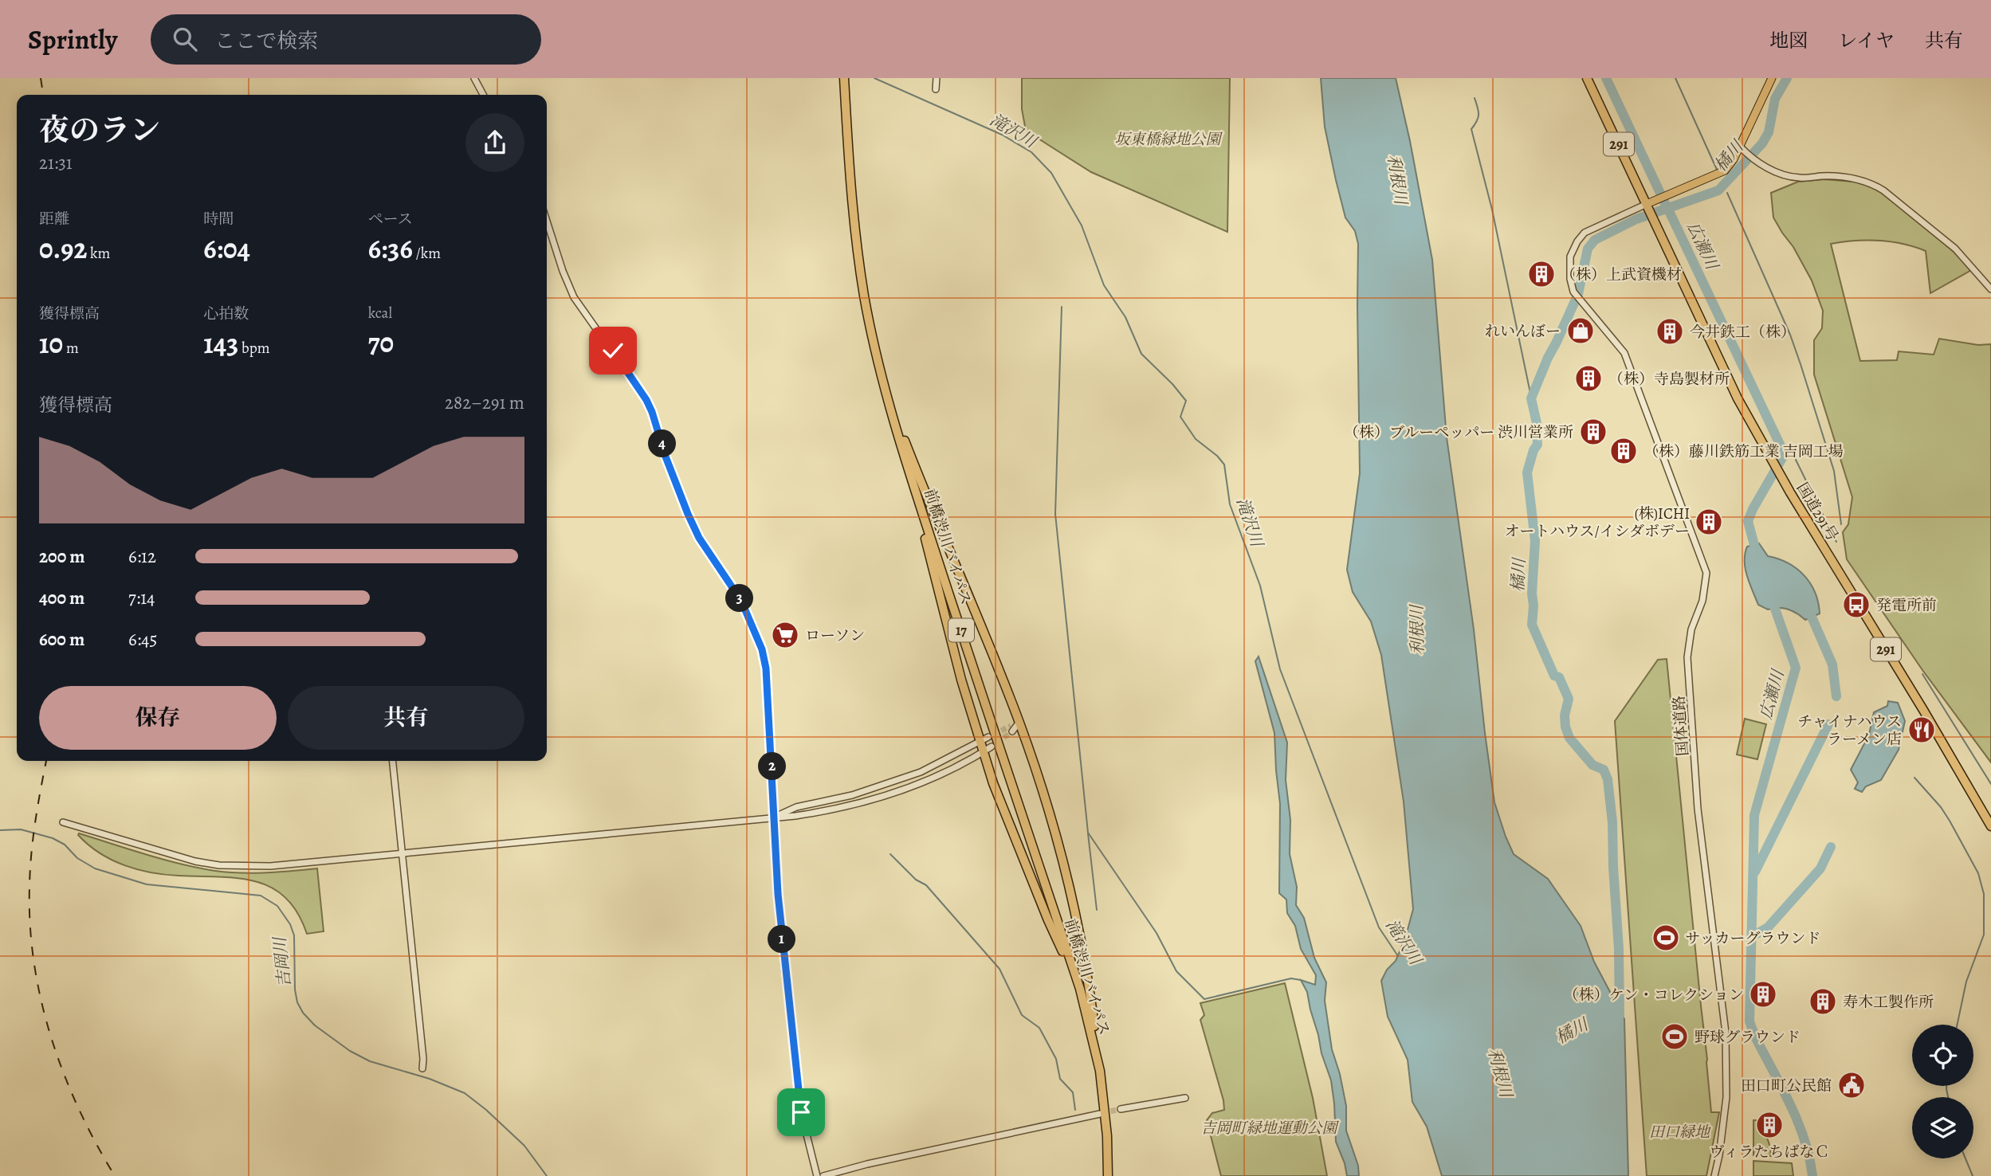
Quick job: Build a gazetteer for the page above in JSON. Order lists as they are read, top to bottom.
{
  "streets": {
    "highway": [
      "291",
      "国道291号",
      "前橋渋川バイパス",
      "17"
    ],
    "street": ["国体道路"]
  },
  "crossings": [
    ["国道291号", "国体道路"]
  ],
  "water": [
    "滝沢川",
    "橘川",
    "利根川",
    "広瀬川",
    "吉岡川"
  ],
  "parks": ["坂東橋緑地公園", "吉岡町緑地運動公園", "田口緑地"],
  "places": {
    "building": [
      "（株）上武資機材",
      "今井鉄工（株）",
      "（株）寺島製材所",
      "（株）ブルーペッパー 渋川営業所",
      "（株）藤川鉄筋工業 吉岡工場",
      "(株)ICHI オートハウス/イシダボデー",
      "（株）ケン・コレクション",
      "寿木工製作所",
      "ヴィラたちばなＣ"
    ],
    "shop": ["れいんぼー"],
    "bus stop": ["発電所前"],
    "supermarket": ["ローソン"],
    "restaurant": ["チャイナハウス ラーメン店"],
    "sports": ["サッカーグラウンド", "野球グラウンド"],
    "public building": ["田口町公民館"]
  },
  "page": {
    "header": "Sprintly",
    "search": "ここで検索",
    "nav": ["地図", "レイヤ", "共有"],
    "heading": ["夜のラン", "21:31"],
    "stats": [
      ["距離", "0.92 km"],
      ["時間", "6:04"],
      ["ペース", "6:36 /km"],
      ["獲得標高", "10 m"],
      ["心拍数", "143 bpm"],
      ["kcal", "70"]
    ],
    "chart": ["獲得標高", "282–291 m"],
    "pins": [
      "4",
      "3",
      "2",
      "1"
    ],
    "list": [
      {
        "name": "200 m",
        "note": "6:12"
      },
      {
        "name": "400 m",
        "note": "7:14"
      },
      {
        "name": "600 m",
        "note": "6:45"
      }
    ],
    "buttons": ["保存", "共有"]
  }
}
